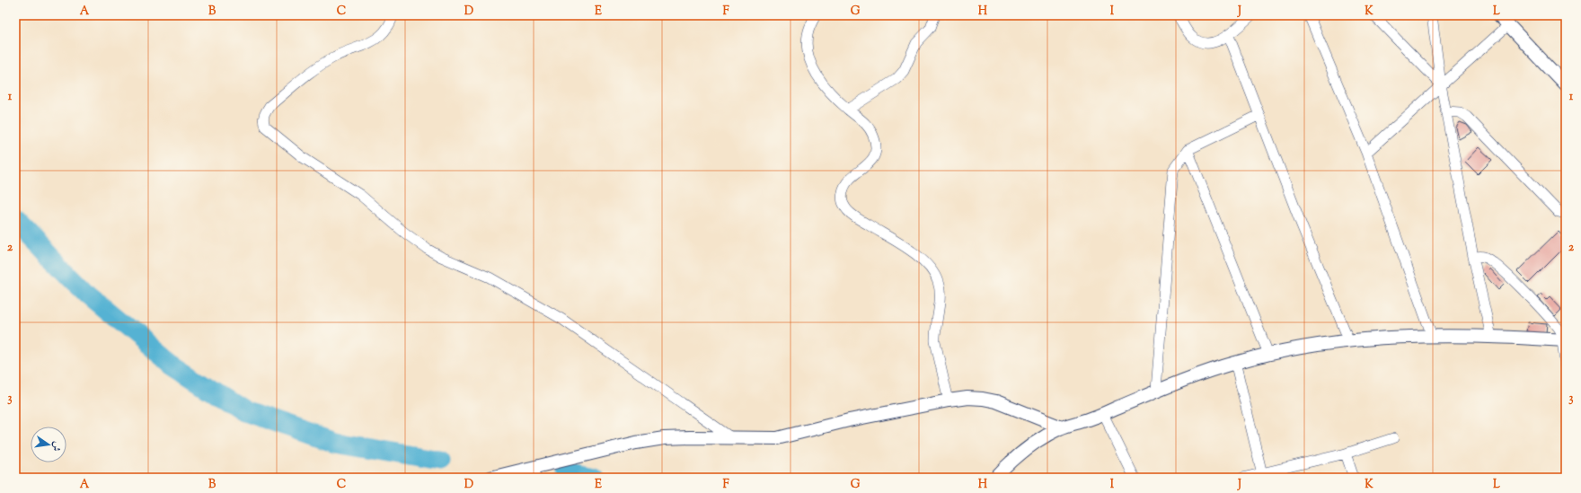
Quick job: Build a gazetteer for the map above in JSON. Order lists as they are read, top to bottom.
{
  "north": "right",
  "grid": {
    "columns": [
      "A",
      "B",
      "C",
      "D",
      "E",
      "F",
      "G",
      "H",
      "I",
      "J",
      "K",
      "L"
    ],
    "rows": ["1", "2", "3"]
  }
}
